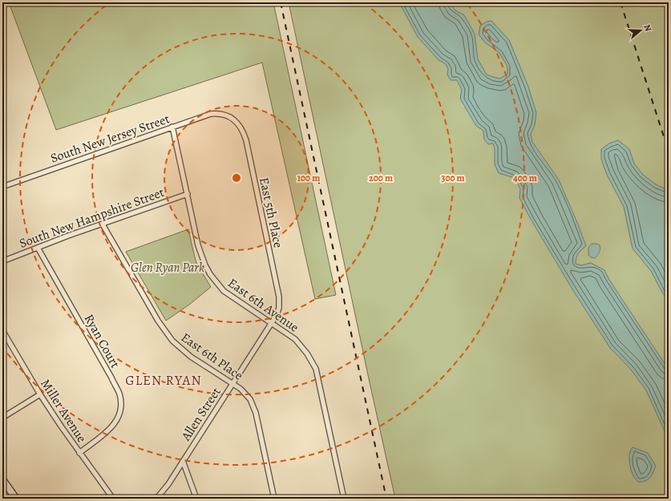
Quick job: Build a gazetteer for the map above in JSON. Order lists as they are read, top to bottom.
{
  "streets": {
    "street": [
      "South New Jersey Street",
      "East 5th Place",
      "South New Hampshire Street",
      "East 6th Avenue",
      "Ryan Court",
      "East 6th Place",
      "Miller Avenue",
      "Allen Street"
    ]
  },
  "crossings": [
    ["South New Jersey Street", "East 5th Place"],
    ["South New Jersey Street", "East 6th Avenue"],
    ["East 5th Place", "East 6th Avenue"],
    ["East 5th Place", "Allen Street"],
    ["South New Hampshire Street", "East 6th Avenue"],
    ["South New Hampshire Street", "Ryan Court"],
    ["South New Hampshire Street", "East 6th Place"],
    ["East 6th Avenue", "Allen Street"],
    ["Ryan Court", "Miller Avenue"],
    ["East 6th Place", "Allen Street"]
  ],
  "districts": ["GLEN RYAN"],
  "parks": ["Glen Ryan Park"],
  "north": "right",
  "rings": [
    "100 m",
    "200 m",
    "300 m",
    "400 m"
  ]
}
